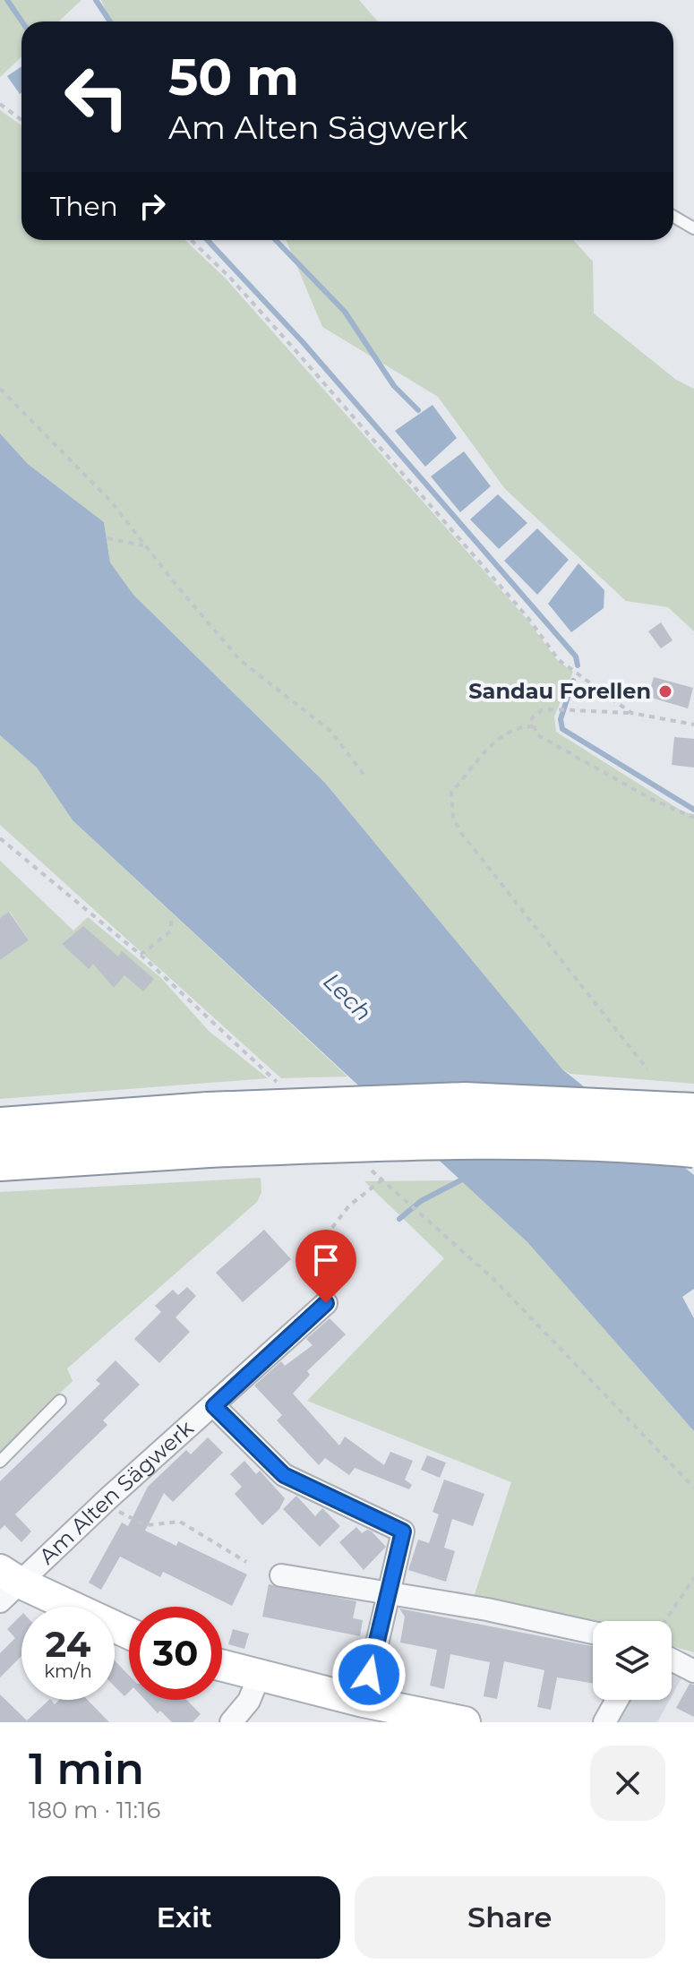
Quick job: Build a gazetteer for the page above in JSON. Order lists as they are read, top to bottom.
{
  "streets": {
    "street": ["Am Alten Sägwerk"]
  },
  "water": ["Lech"],
  "places": ["Sandau Forellen"],
  "page": {
    "turn": ["50 m", "Am Alten Sägwerk"],
    "then": "Then",
    "speed": "24 km/h",
    "limit": "30",
    "heading": ["1 min", "180 m · 11:16"],
    "buttons": ["Exit", "Share"]
  }
}
